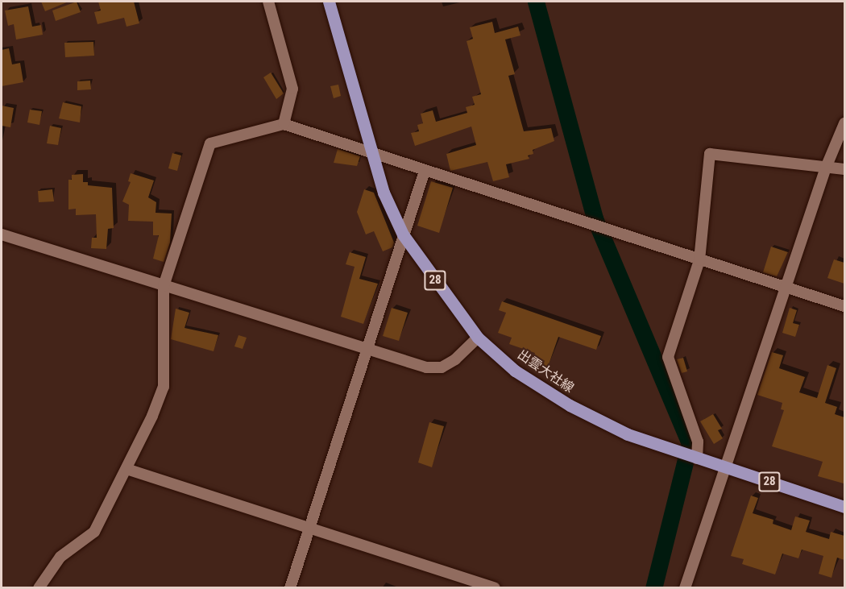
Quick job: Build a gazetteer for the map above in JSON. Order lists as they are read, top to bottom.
{
  "streets": {
    "main road": ["28", "出雲大社線"]
  }
}
